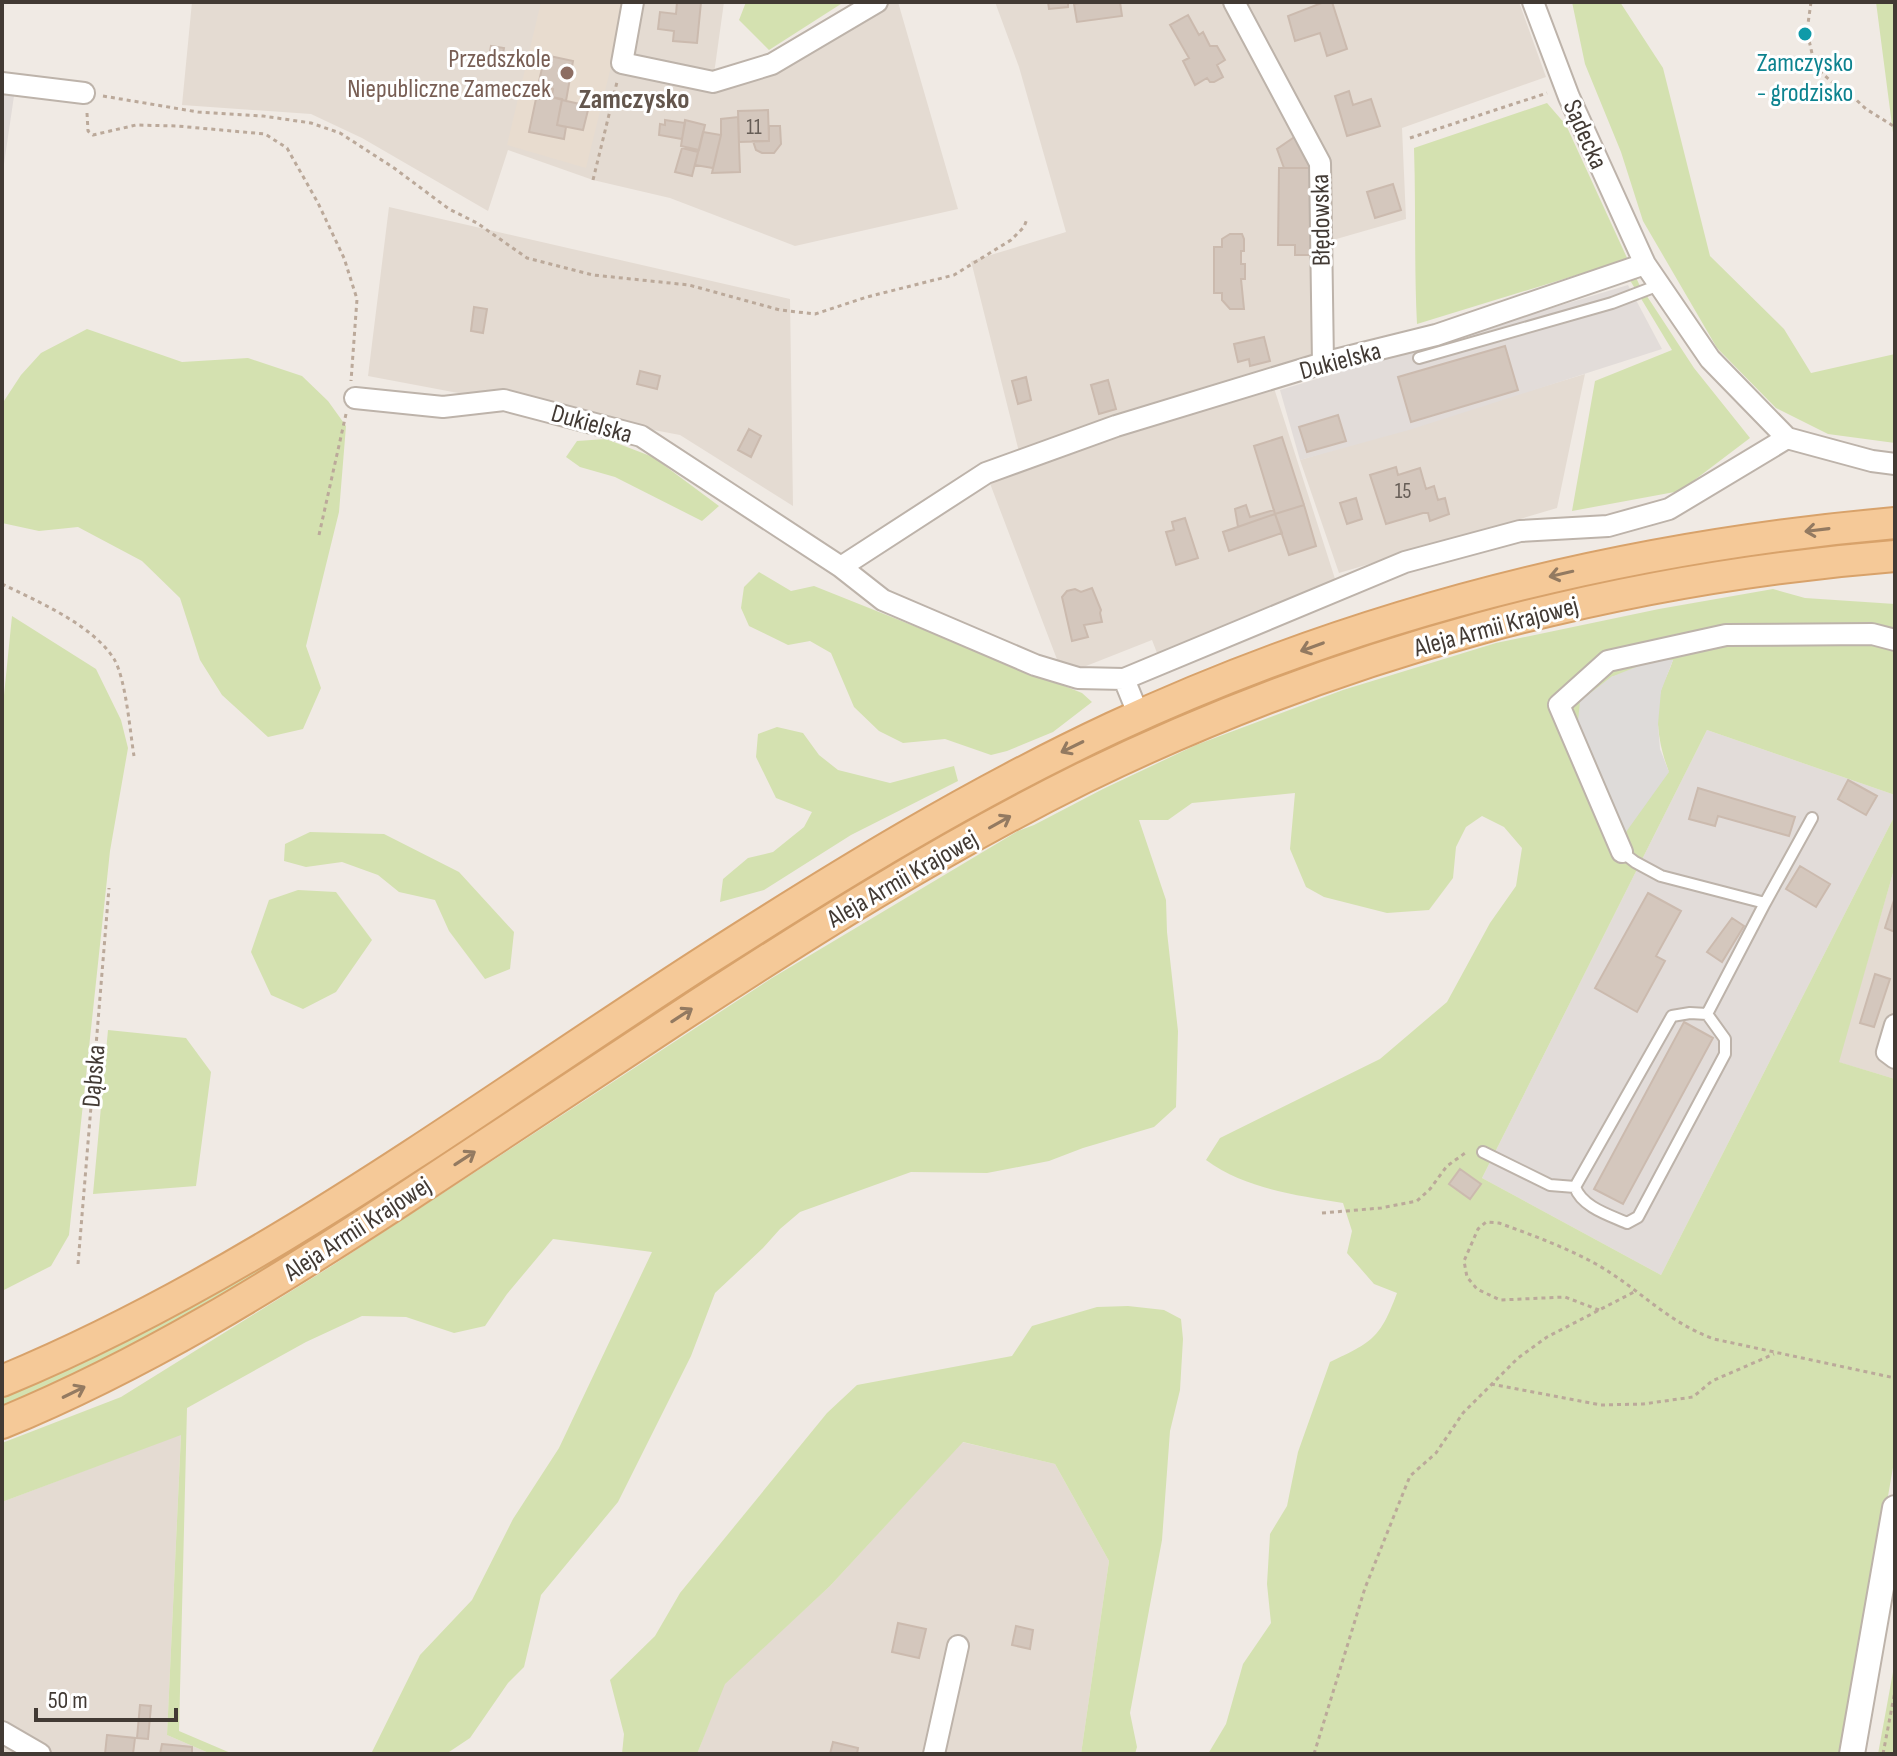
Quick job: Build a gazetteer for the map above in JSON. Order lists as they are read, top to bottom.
{
  "streets": {
    "main road": ["Aleja Armii Krajowej"],
    "street": ["Sądecka", "Błędowska", "Dukielska"],
    "path": ["Dąbska"]
  },
  "crossings": [
    ["Sądecka", "Dukielska"],
    ["Błędowska", "Dukielska"]
  ],
  "districts": ["Zamczysko"],
  "places": ["Zamczysko - grodzisko", "Przedszkole Niepubliczne Zameczek"],
  "house_numbers": ["11", "15"],
  "scale_bar": "50 m"
}
